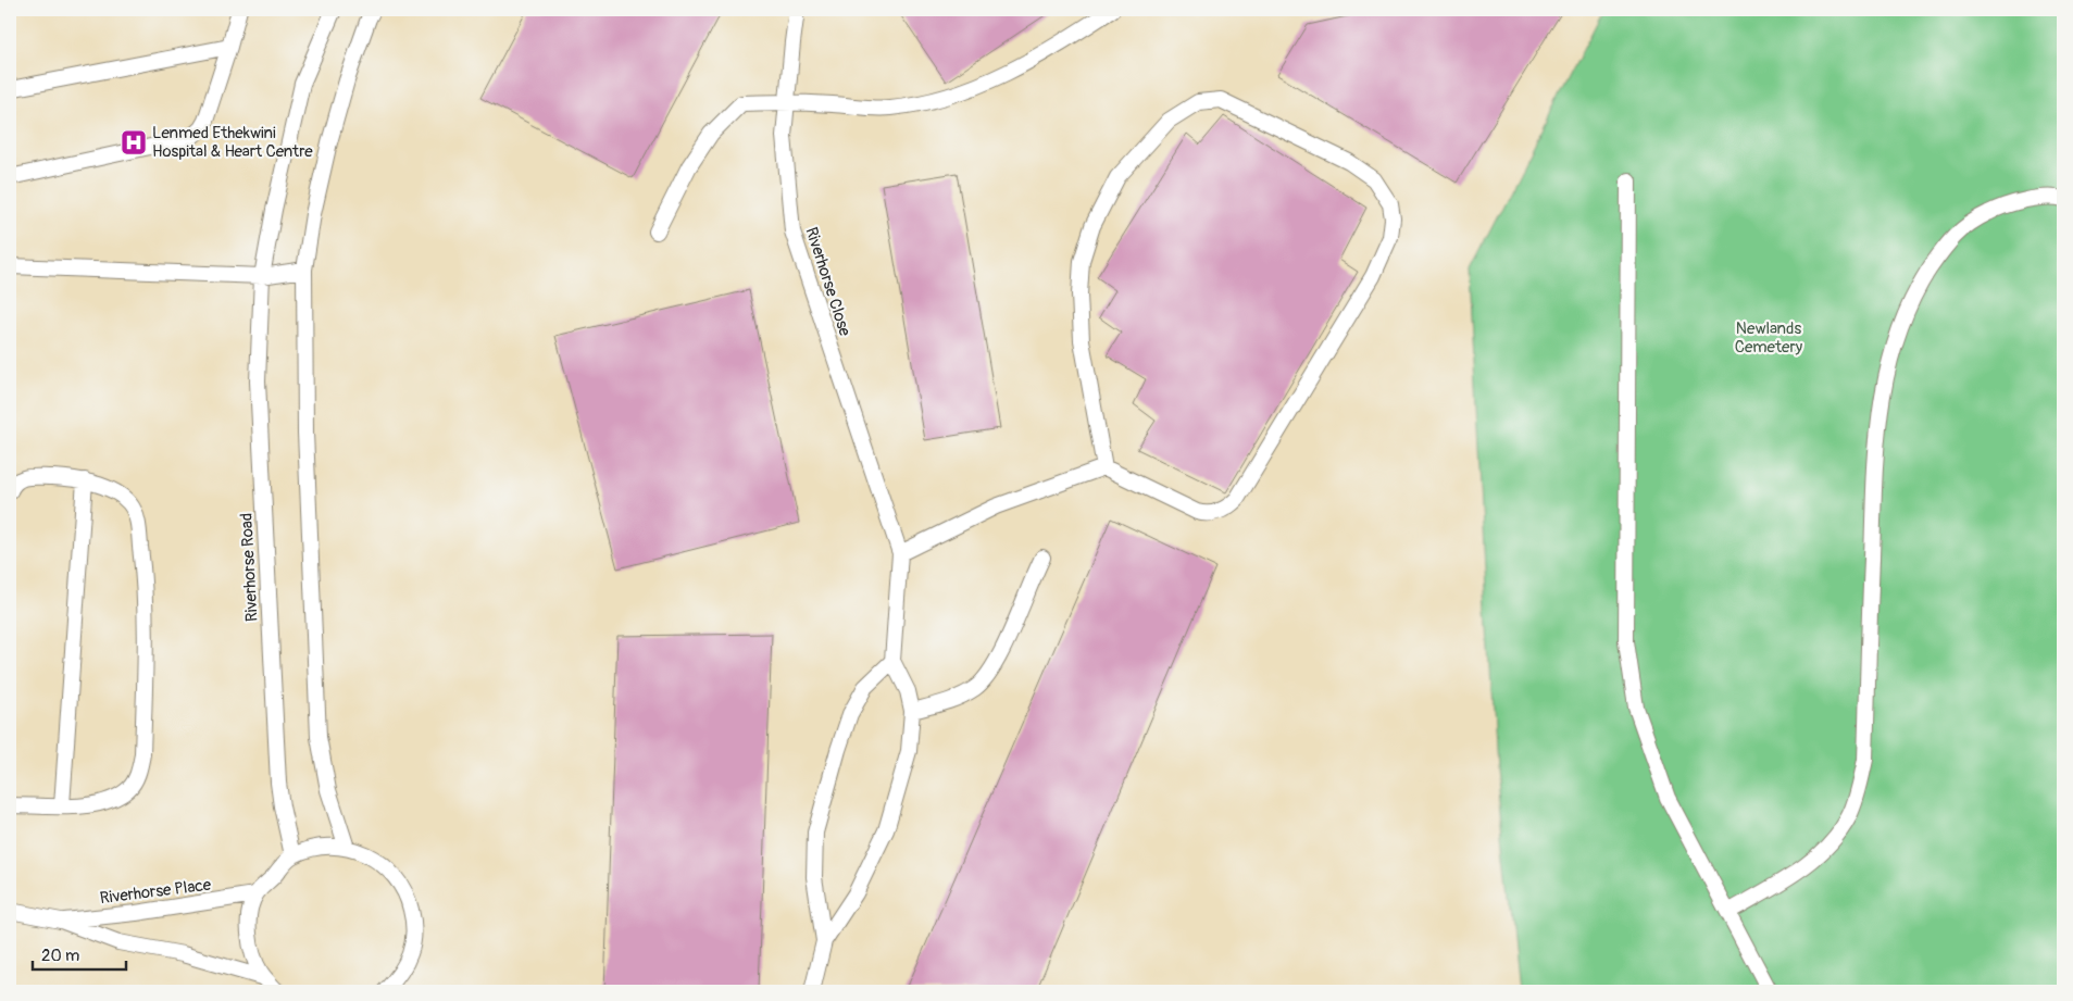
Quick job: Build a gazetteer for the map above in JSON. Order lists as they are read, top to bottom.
{
  "streets": {
    "lane": ["Riverhorse Close", "Riverhorse Road", "Riverhorse Place"]
  },
  "parks": ["Newlands Cemetery"],
  "places": {
    "hospital": ["Lenmed Ethekwini Hospital & Heart Centre"]
  },
  "scale_bar": "20 m"
}
